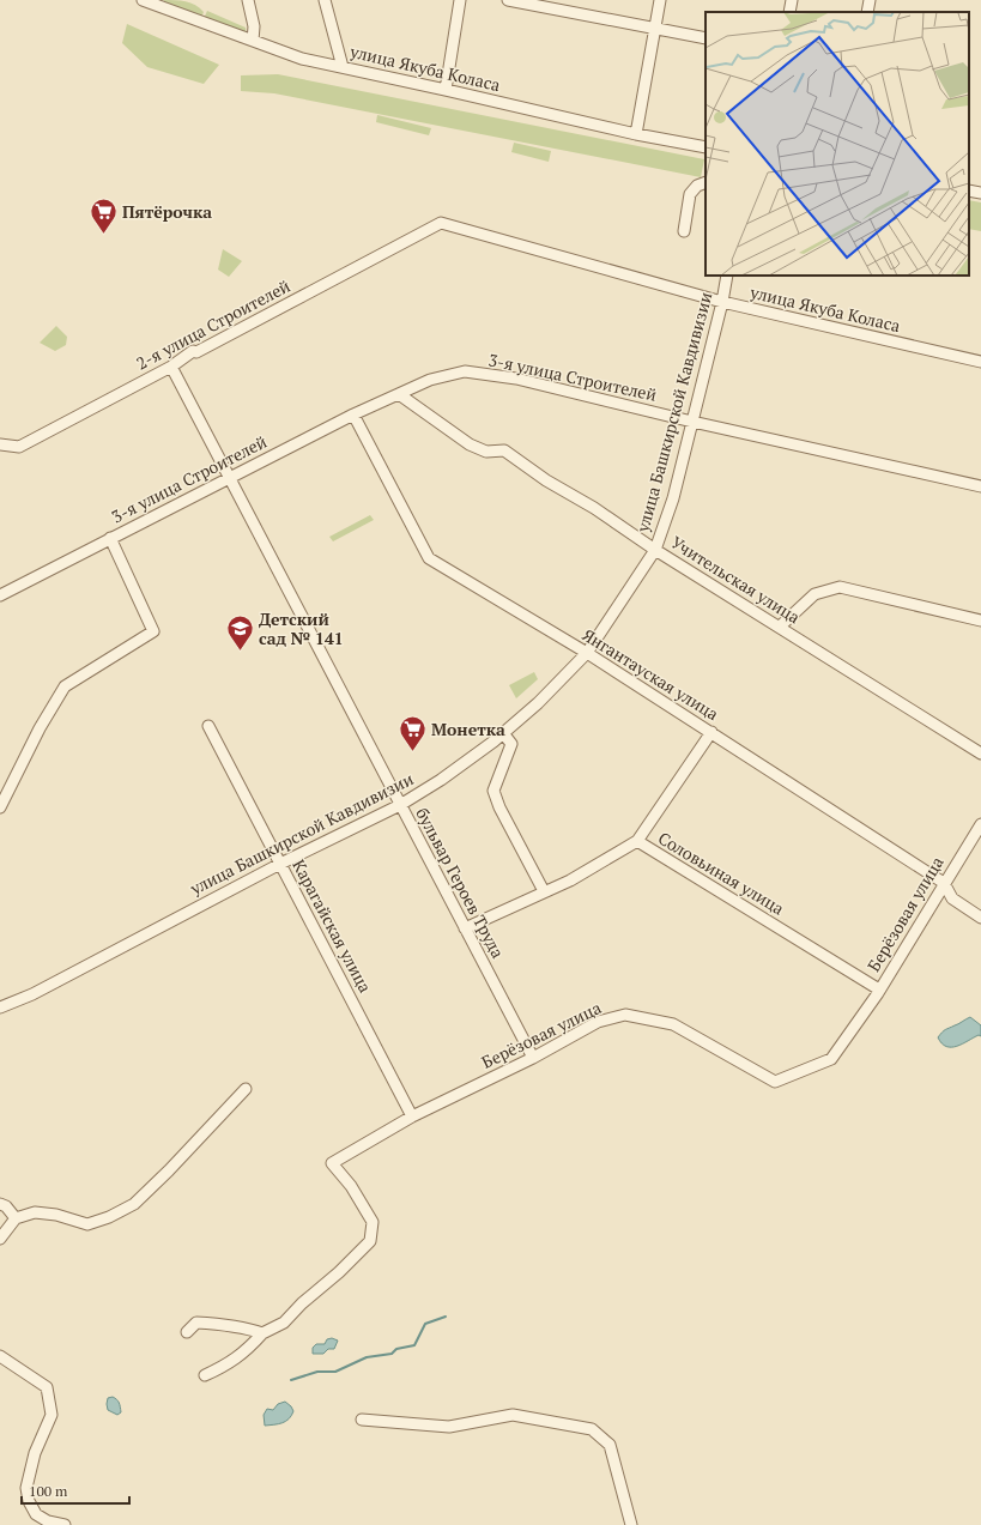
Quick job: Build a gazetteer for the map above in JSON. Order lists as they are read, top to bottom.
{
  "streets": {
    "street": [
      "улица Якуба Коласа",
      "2-я улица Строителей",
      "3-я улица Строителей",
      "улица Башкирской Кавдивизии",
      "Учительская улица",
      "Янгантауская улица",
      "Соловьиная улица",
      "бульвар Героев Труда",
      "Берёзовая улица",
      "Карагайская улица"
    ]
  },
  "crossings": [
    ["улица Якуба Коласа", "2-я улица Строителей"],
    ["улица Якуба Коласа", "улица Башкирской Кавдивизии"],
    ["2-я улица Строителей", "бульвар Героев Труда"],
    ["3-я улица Строителей", "улица Башкирской Кавдивизии"],
    ["3-я улица Строителей", "Учительская улица"],
    ["3-я улица Строителей", "Янгантауская улица"],
    ["3-я улица Строителей", "бульвар Героев Труда"],
    ["улица Башкирской Кавдивизии", "Учительская улица"],
    ["улица Башкирской Кавдивизии", "Янгантауская улица"],
    ["улица Башкирской Кавдивизии", "бульвар Героев Труда"],
    ["улица Башкирской Кавдивизии", "Карагайская улица"],
    ["Янгантауская улица", "Берёзовая улица"],
    ["Соловьиная улица", "бульвар Героев Труда"],
    ["Соловьиная улица", "Берёзовая улица"],
    ["бульвар Героев Труда", "Берёзовая улица"],
    ["Берёзовая улица", "Карагайская улица"]
  ],
  "places": {
    "supermarket": ["Пятёрочка", "Монетка"],
    "school or university": ["Детский сад № 141"]
  },
  "scale_bar": "100 m"
}
